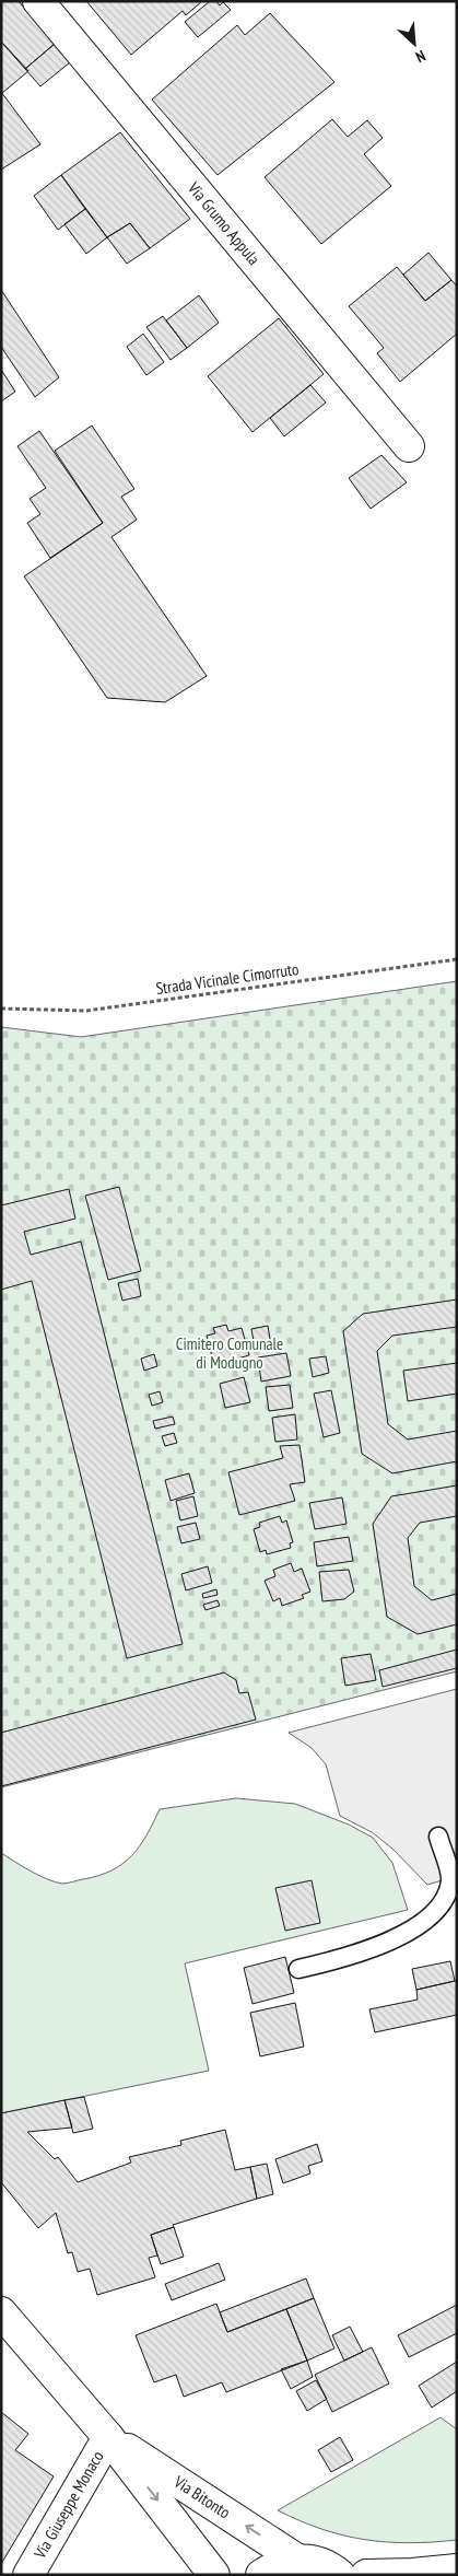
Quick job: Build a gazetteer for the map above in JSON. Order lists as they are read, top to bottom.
{
  "streets": {
    "street": ["Via Grumo Appula", "Via Bitonto", "Via Giuseppe Monaco"],
    "path": ["Strada Vicinale Cimorruto"]
  },
  "crossings": [
    ["Via Bitonto", "Via Giuseppe Monaco"]
  ],
  "parks": ["Cimitero Comunale di Modugno"],
  "north": "bottom right"
}
